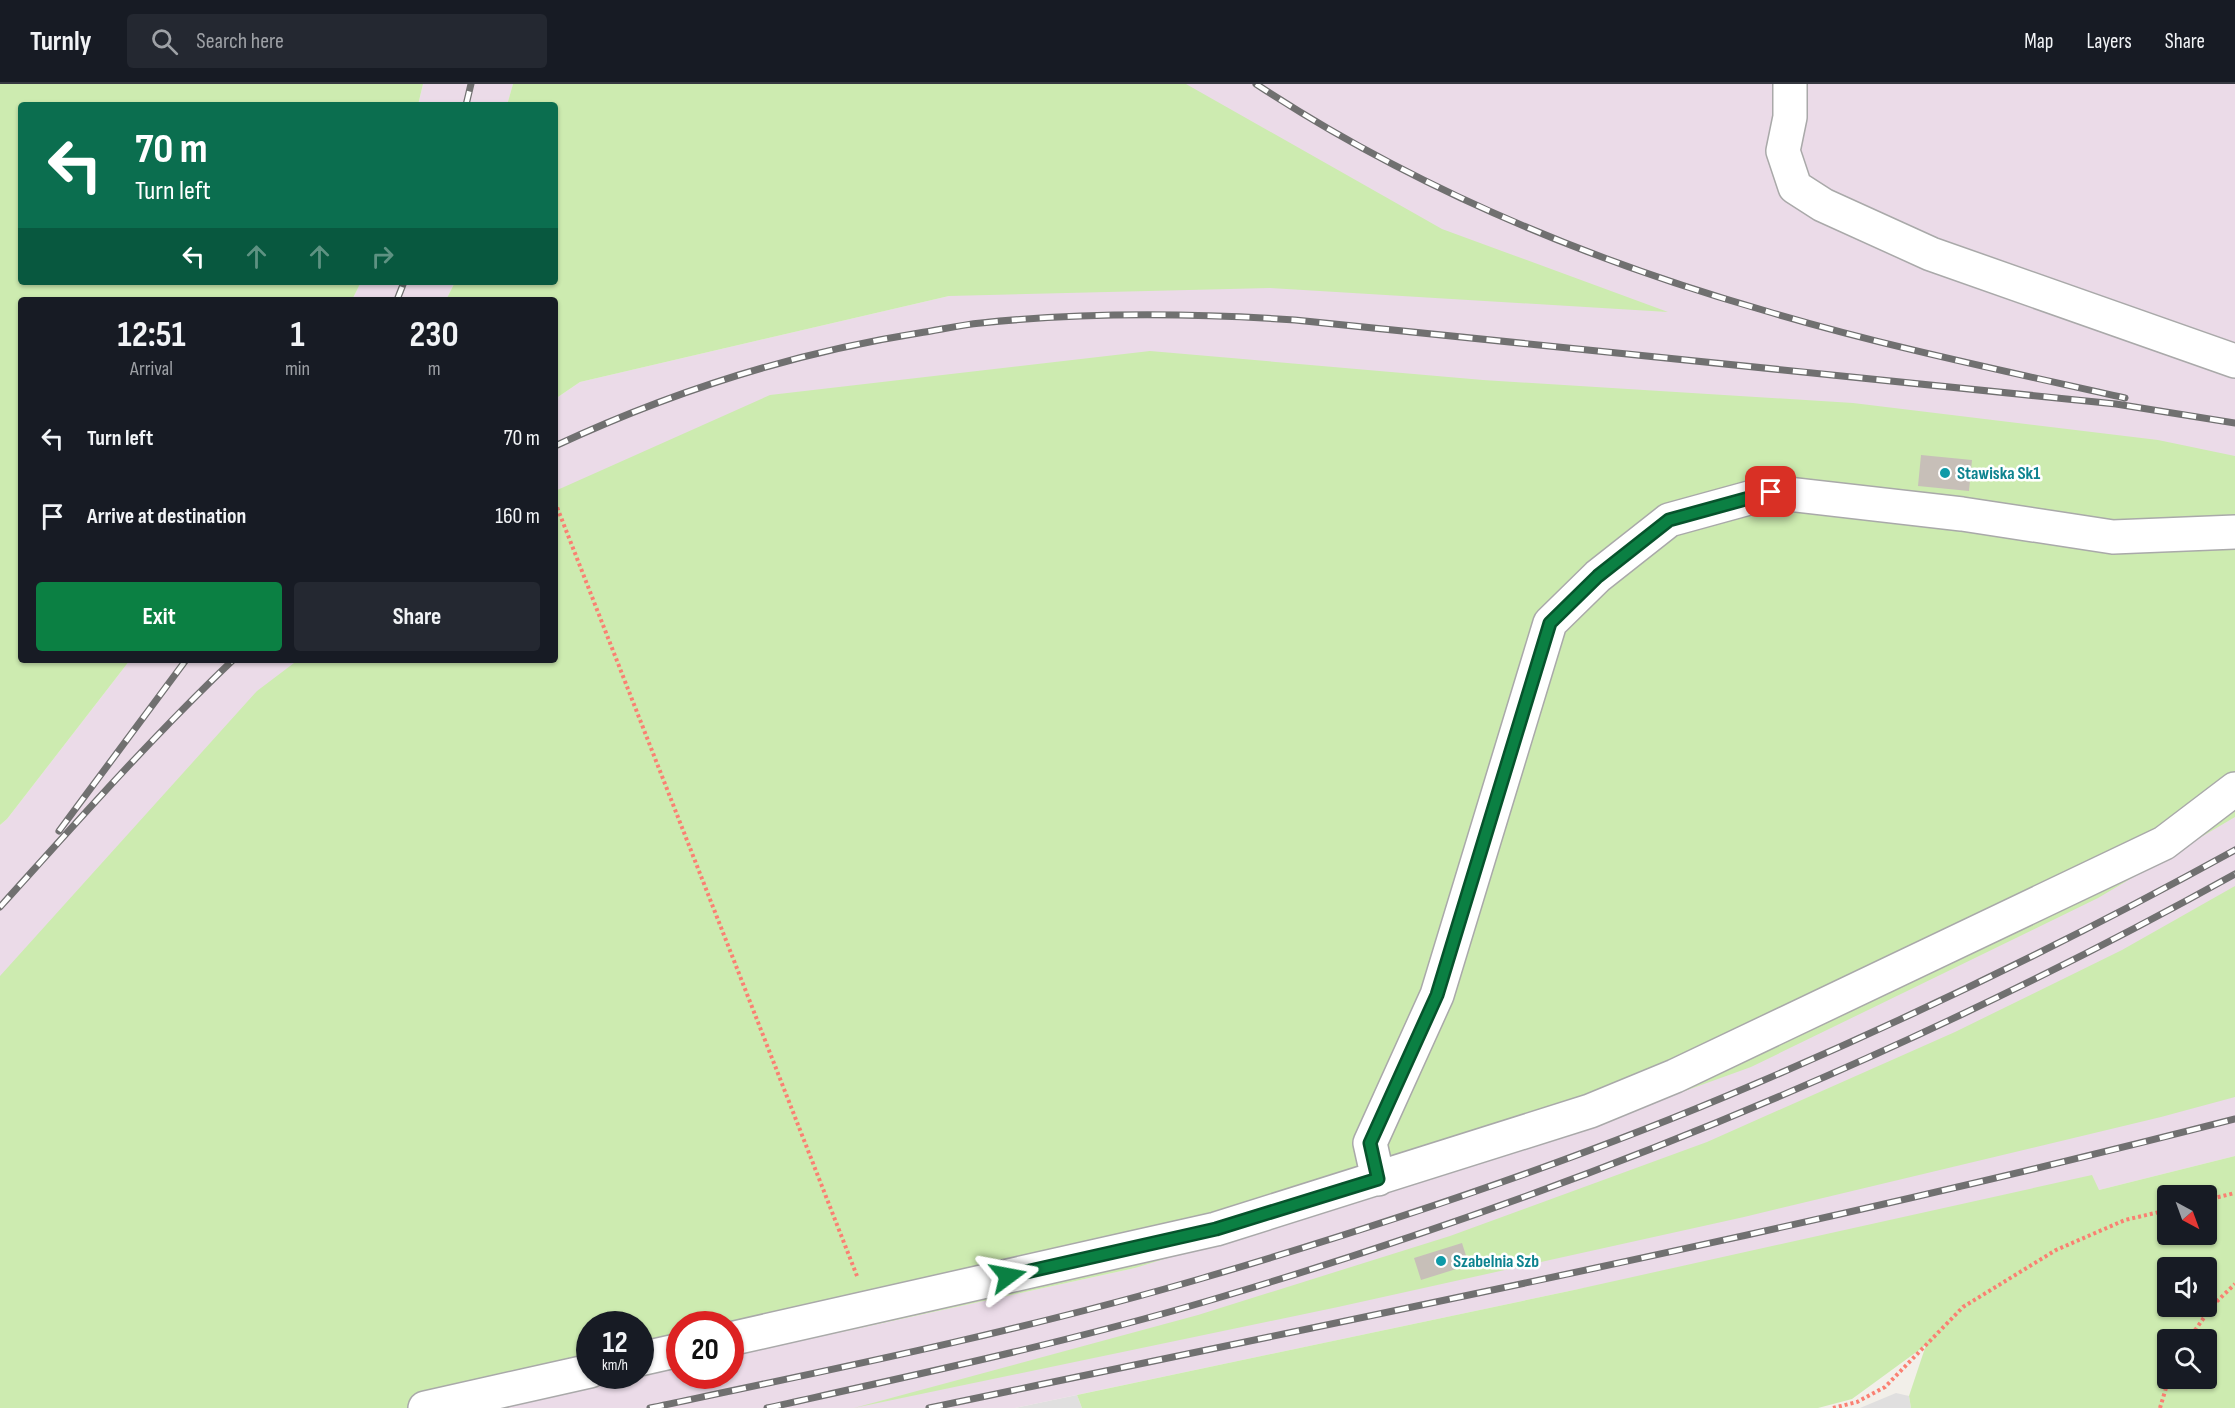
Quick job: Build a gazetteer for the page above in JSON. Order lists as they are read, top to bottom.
{
  "places": ["Stawiska Sk1", "Szabelnia Szb"],
  "north": "bottom right",
  "page": {
    "header": "Turnly",
    "search": "Search here",
    "nav": ["Map", "Layers", "Share"],
    "turn": ["70 m", "Turn left"],
    "eta": [
      "12:51",
      "Arrival",
      "1",
      "min",
      "230",
      "m"
    ],
    "list": [
      {
        "name": "Turn left",
        "value": "70 m"
      },
      {
        "name": "Arrive at destination",
        "value": "160 m"
      }
    ],
    "buttons": ["Exit", "Share"],
    "speed": "12 km/h",
    "limit": "20"
  }
}
